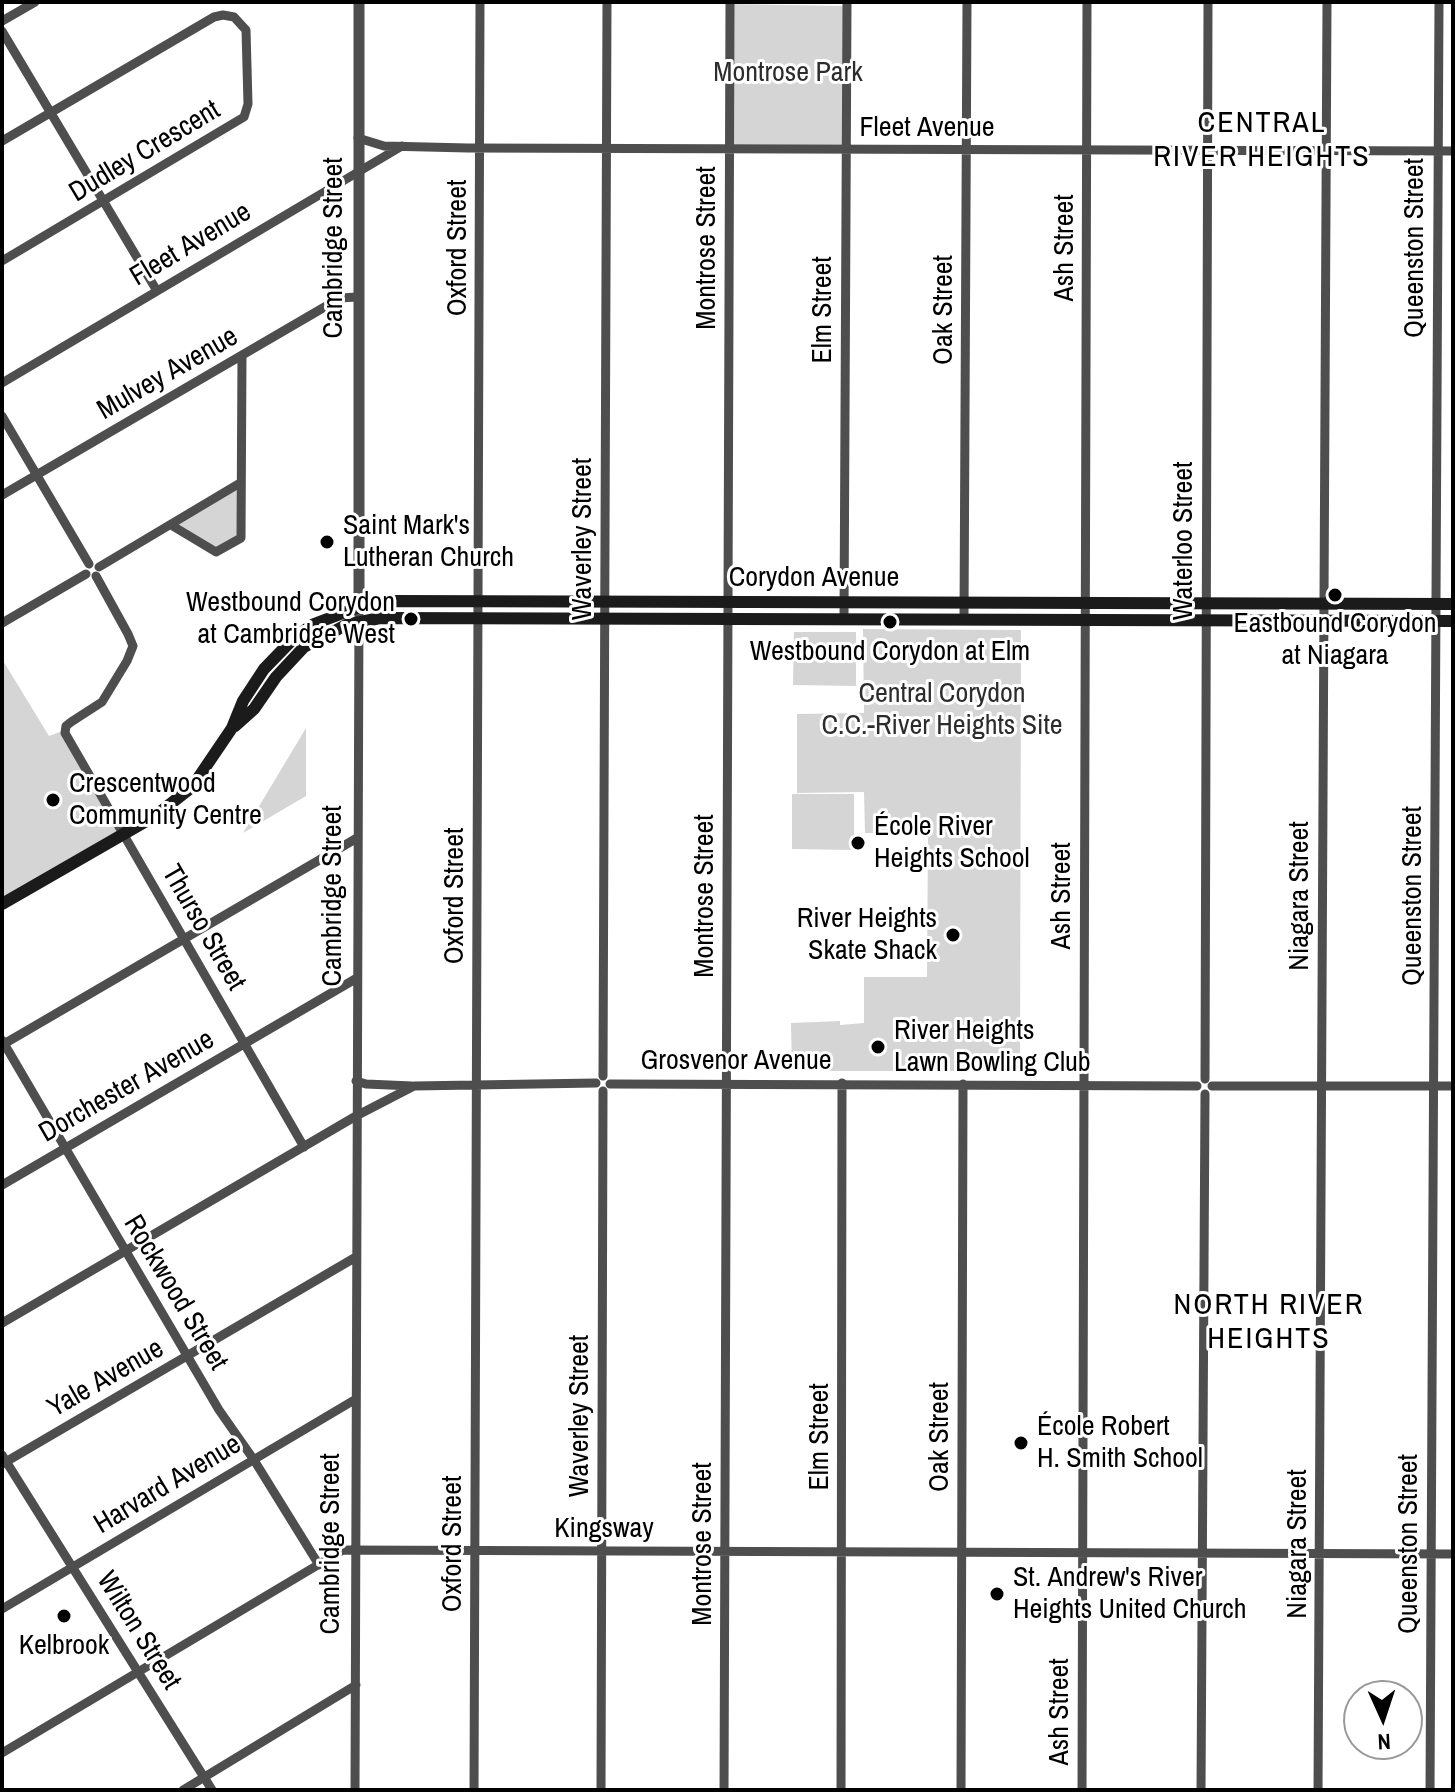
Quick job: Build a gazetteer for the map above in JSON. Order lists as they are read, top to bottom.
{
  "streets": {
    "main road": ["Corydon Avenue"],
    "street": [
      "Fleet Avenue",
      "Dudley Crescent",
      "Cambridge Street",
      "Oxford Street",
      "Montrose Street",
      "Ash Street",
      "Queenston Street",
      "Elm Street",
      "Oak Street",
      "Mulvey Avenue",
      "Waverley Street",
      "Waterloo Street",
      "Niagara Street",
      "Thurso Street",
      "Grosvenor Avenue",
      "Dorchester Avenue",
      "Rockwood Street",
      "Yale Avenue",
      "Harvard Avenue",
      "Kingsway",
      "Wilton Street"
    ]
  },
  "crossings": [
    ["Fleet Avenue", "Cambridge Street"],
    ["Fleet Avenue", "Oxford Street"],
    ["Fleet Avenue", "Montrose Street"],
    ["Fleet Avenue", "Ash Street"],
    ["Fleet Avenue", "Queenston Street"],
    ["Fleet Avenue", "Elm Street"],
    ["Fleet Avenue", "Oak Street"],
    ["Fleet Avenue", "Waverley Street"],
    ["Fleet Avenue", "Waterloo Street"],
    ["Fleet Avenue", "Niagara Street"],
    ["Cambridge Street", "Mulvey Avenue"],
    ["Cambridge Street", "Corydon Avenue"],
    ["Cambridge Street", "Grosvenor Avenue"],
    ["Cambridge Street", "Dorchester Avenue"],
    ["Cambridge Street", "Yale Avenue"],
    ["Cambridge Street", "Harvard Avenue"],
    ["Cambridge Street", "Kingsway"],
    ["Oxford Street", "Corydon Avenue"],
    ["Oxford Street", "Grosvenor Avenue"],
    ["Oxford Street", "Kingsway"],
    ["Montrose Street", "Corydon Avenue"],
    ["Montrose Street", "Grosvenor Avenue"],
    ["Montrose Street", "Kingsway"],
    ["Ash Street", "Corydon Avenue"],
    ["Ash Street", "Grosvenor Avenue"],
    ["Ash Street", "Kingsway"],
    ["Queenston Street", "Corydon Avenue"],
    ["Queenston Street", "Grosvenor Avenue"],
    ["Queenston Street", "Kingsway"],
    ["Elm Street", "Corydon Avenue"],
    ["Elm Street", "Grosvenor Avenue"],
    ["Elm Street", "Kingsway"],
    ["Oak Street", "Corydon Avenue"],
    ["Oak Street", "Grosvenor Avenue"],
    ["Oak Street", "Kingsway"],
    ["Mulvey Avenue", "Thurso Street"],
    ["Waverley Street", "Corydon Avenue"],
    ["Waverley Street", "Grosvenor Avenue"],
    ["Waverley Street", "Kingsway"],
    ["Waterloo Street", "Corydon Avenue"],
    ["Waterloo Street", "Grosvenor Avenue"],
    ["Waterloo Street", "Kingsway"],
    ["Corydon Avenue", "Niagara Street"],
    ["Corydon Avenue", "Thurso Street"],
    ["Niagara Street", "Grosvenor Avenue"],
    ["Niagara Street", "Kingsway"],
    ["Thurso Street", "Grosvenor Avenue"],
    ["Thurso Street", "Dorchester Avenue"],
    ["Grosvenor Avenue", "Rockwood Street"],
    ["Dorchester Avenue", "Rockwood Street"],
    ["Rockwood Street", "Yale Avenue"],
    ["Rockwood Street", "Harvard Avenue"],
    ["Rockwood Street", "Kingsway"],
    ["Yale Avenue", "Wilton Street"],
    ["Harvard Avenue", "Wilton Street"],
    ["Kingsway", "Wilton Street"]
  ],
  "districts": ["CENTRAL RIVER HEIGHTS", "NORTH RIVER HEIGHTS"],
  "parks": ["Montrose Park", "Central Corydon C.C.-River Heights Site"],
  "places": [
    "Saint Mark's Lutheran Church",
    "Eastbound Corydon at Niagara",
    "Westbound Corydon at Cambridge West",
    "Westbound Corydon at Elm",
    "Crescentwood Community Centre",
    "École River Heights School",
    "River Heights Skate Shack",
    "River Heights Lawn Bowling Club",
    "École Robert H. Smith School",
    "St. Andrew's River Heights United Church",
    "Kelbrook"
  ],
  "north": "bottom"
}
